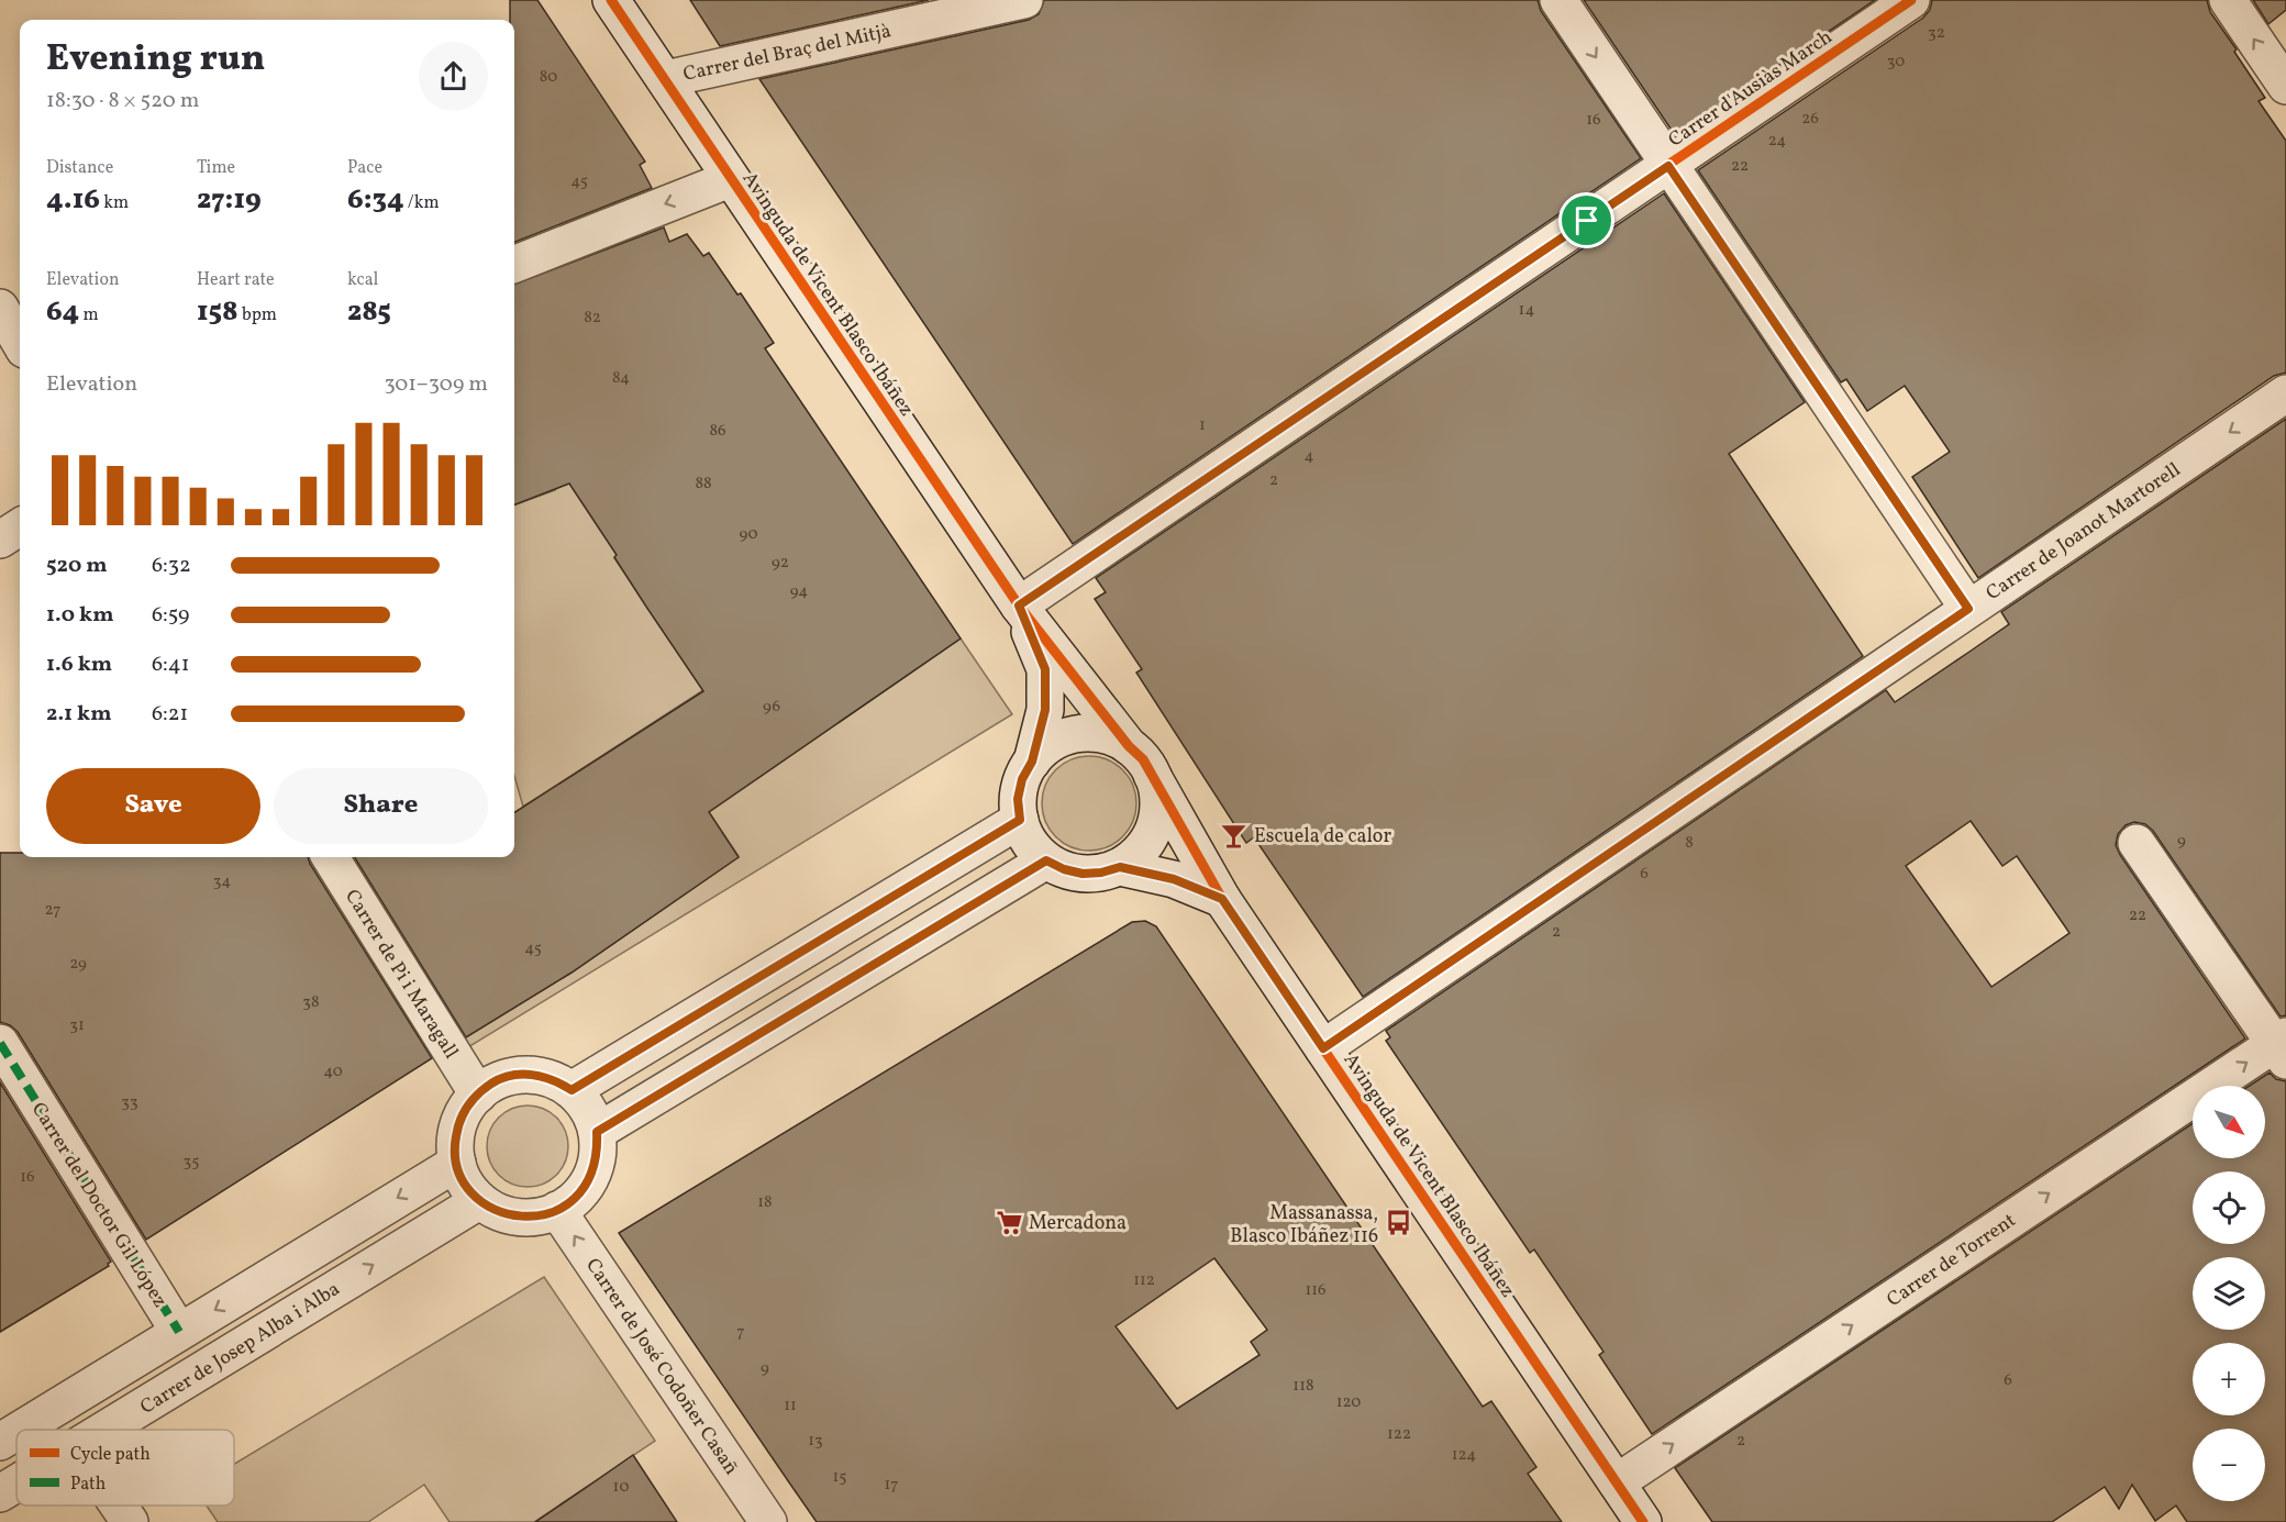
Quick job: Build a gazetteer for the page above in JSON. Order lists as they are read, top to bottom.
{
  "streets": {
    "street": [
      "Carrer del Braç del Mitjà",
      "Carrer d'Ausiàs March",
      "Avinguda de Vicent Blasco Ibáñez",
      "Carrer de Joanot Martorell",
      "Carrer de Pi i Maragall",
      "Carrer del Doctor Gil López",
      "Carrer de Torrent",
      "Carrer de Josep Alba i Alba",
      "Carrer de José Codoñer Casañ"
    ]
  },
  "crossings": [
    ["Carrer del Braç del Mitjà", "Avinguda de Vicent Blasco Ibáñez"],
    ["Carrer d'Ausiàs March", "Avinguda de Vicent Blasco Ibáñez"],
    ["Avinguda de Vicent Blasco Ibáñez", "Carrer de Joanot Martorell"],
    ["Avinguda de Vicent Blasco Ibáñez", "Carrer de Torrent"],
    ["Carrer de Pi i Maragall", "Carrer de Josep Alba i Alba"],
    ["Carrer de Pi i Maragall", "Carrer de José Codoñer Casañ"],
    ["Carrer de Josep Alba i Alba", "Carrer de José Codoñer Casañ"]
  ],
  "one_way": ["Carrer de Torrent", "Carrer de José Codoñer Casañ"],
  "places": {
    "bar": ["Escuela de calor"],
    "supermarket": ["Mercadona"],
    "bus stop": ["Massanassa, Blasco Ibáñez 116"]
  },
  "house_numbers": [
    "32",
    "30",
    "80",
    "26",
    "16",
    "24",
    "22",
    "45",
    "14",
    "82",
    "84",
    "1",
    "86",
    "4",
    "2",
    "88",
    "90",
    "92",
    "94",
    "96",
    "9",
    "8",
    "6",
    "34",
    "27",
    "22",
    "2",
    "45",
    "29",
    "38",
    "31",
    "40",
    "33",
    "35",
    "16",
    "18",
    "112",
    "116",
    "7",
    "9",
    "6",
    "118",
    "120",
    "11",
    "122",
    "13",
    "2",
    "124",
    "15",
    "17",
    "10"
  ],
  "legend": ["Cycle path", "Path"],
  "north": "bottom right",
  "page": {
    "heading": ["Evening run", "18:30 · 8 × 520 m"],
    "stats": [
      ["Distance", "4.16 km"],
      ["Time", "27:19"],
      ["Pace", "6:34 /km"],
      ["Elevation", "64 m"],
      ["Heart rate", "158 bpm"],
      ["kcal", "285"]
    ],
    "chart": ["Elevation", "301–309 m"],
    "list": [
      {
        "name": "520 m",
        "note": "6:32"
      },
      {
        "name": "1.0 km",
        "note": "6:59"
      },
      {
        "name": "1.6 km",
        "note": "6:41"
      },
      {
        "name": "2.1 km",
        "note": "6:21"
      }
    ],
    "buttons": ["Save", "Share"],
    "map_buttons": ["+", "−"]
  }
}
